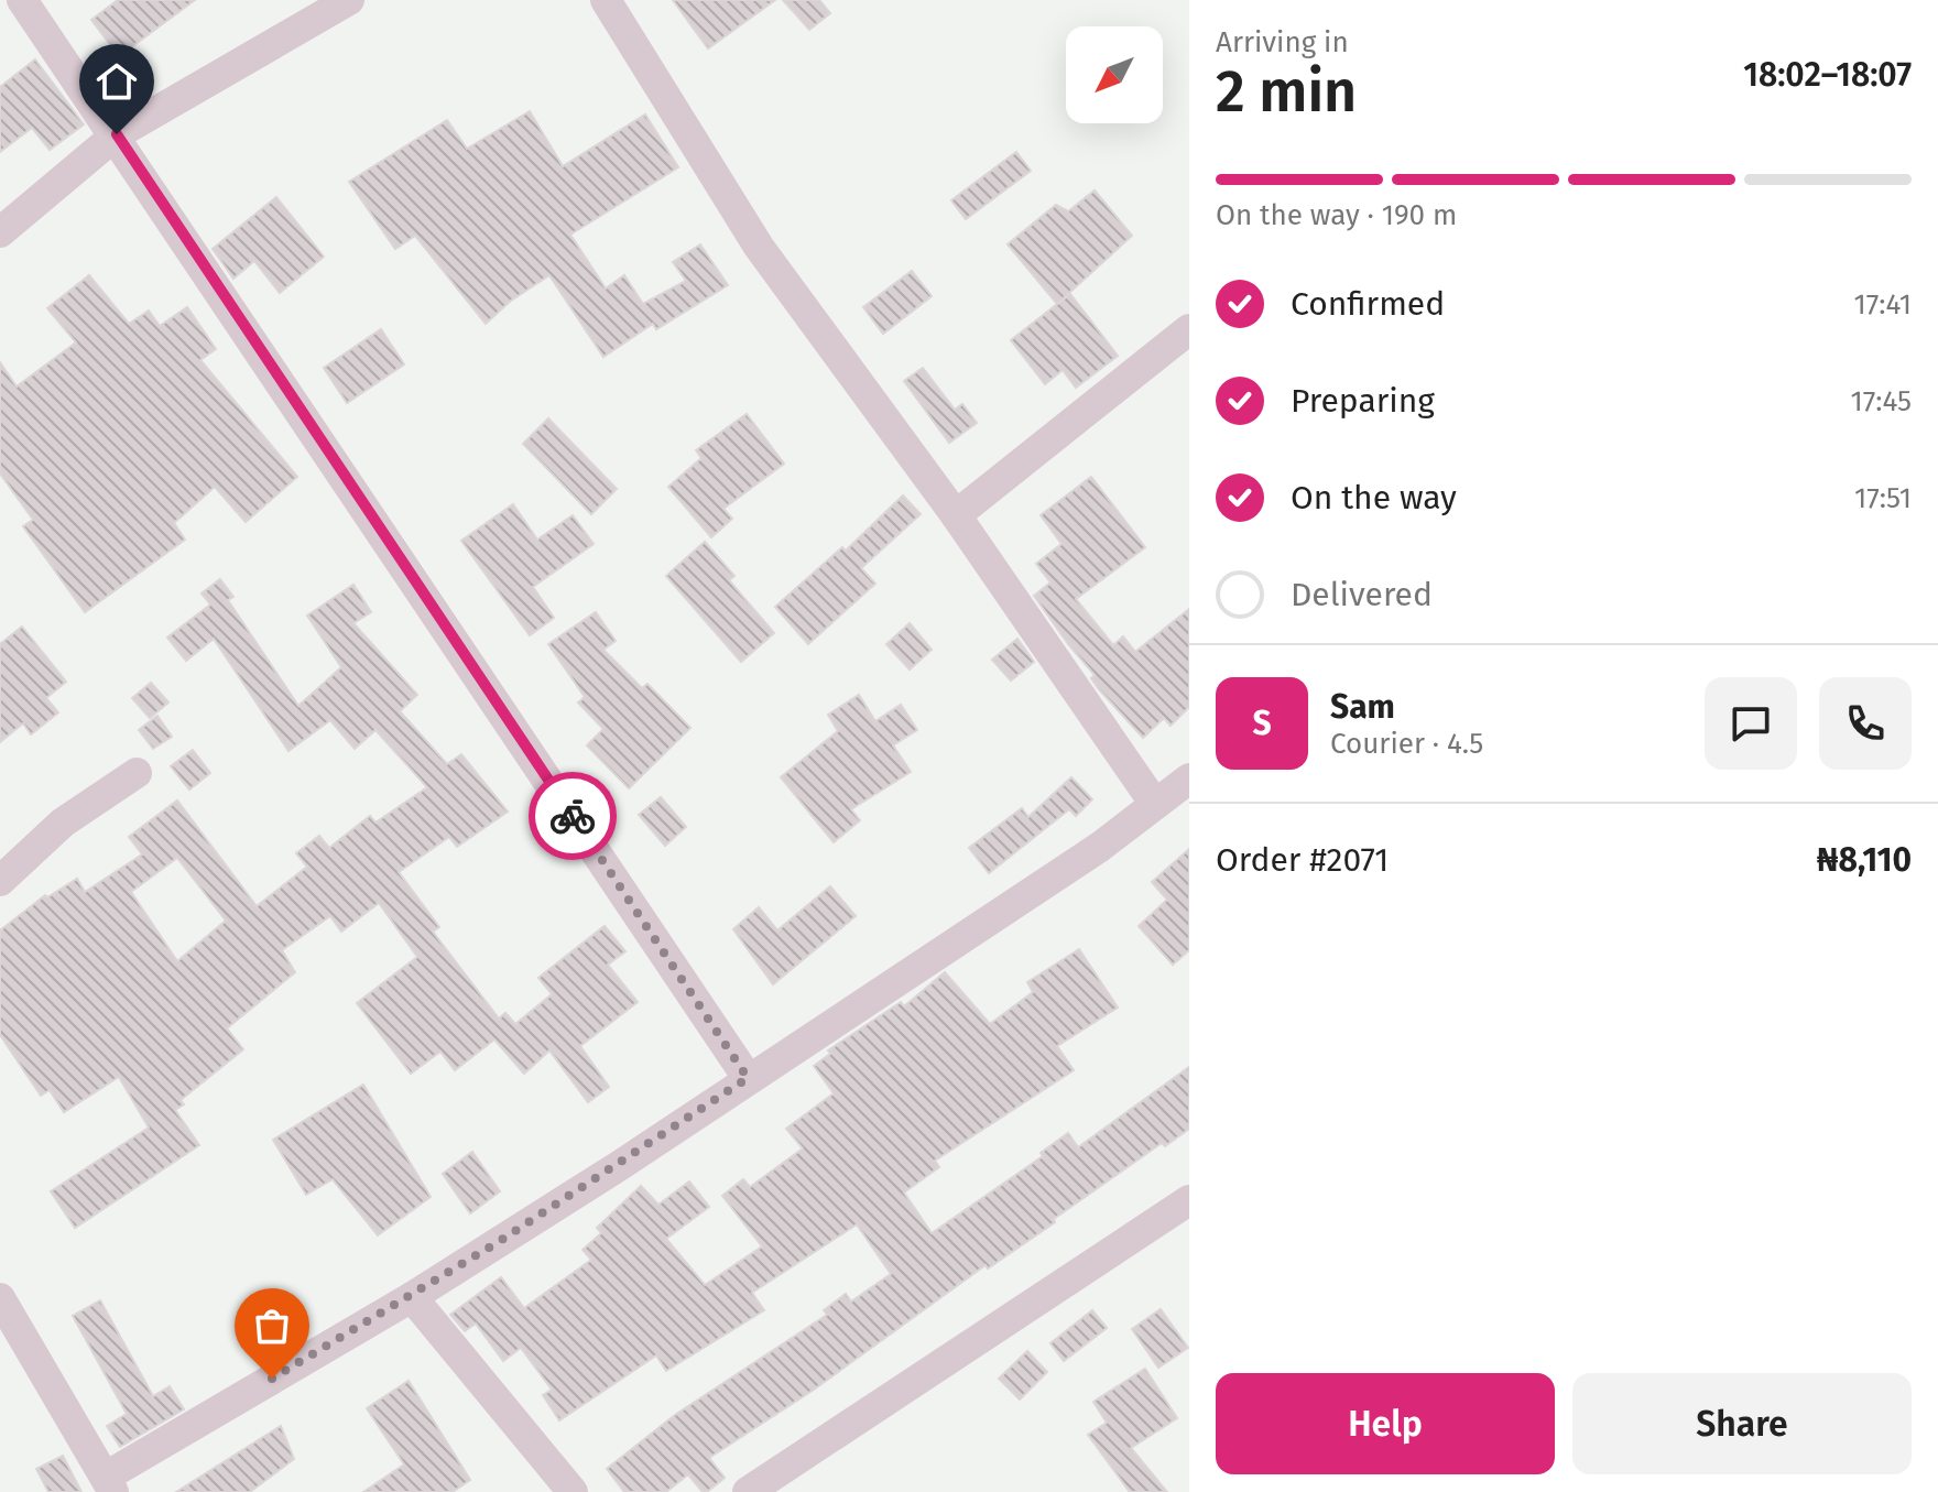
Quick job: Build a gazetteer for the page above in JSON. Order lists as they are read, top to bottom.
{
  "north": "bottom left",
  "page": {
    "heading": ["2 min", "Arriving in", "18:02–18:07"],
    "panel": [
      "Sam",
      "Courier · 4.5",
      "Order #2071",
      "₦8,110"
    ],
    "bar": "On the way · 190 m",
    "list": [
      ["Confirmed", "17:41"],
      ["Preparing", "17:45"],
      ["On the way", "17:51"],
      "Delivered"
    ],
    "round": "S",
    "buttons": ["Help", "Share"]
  }
}
